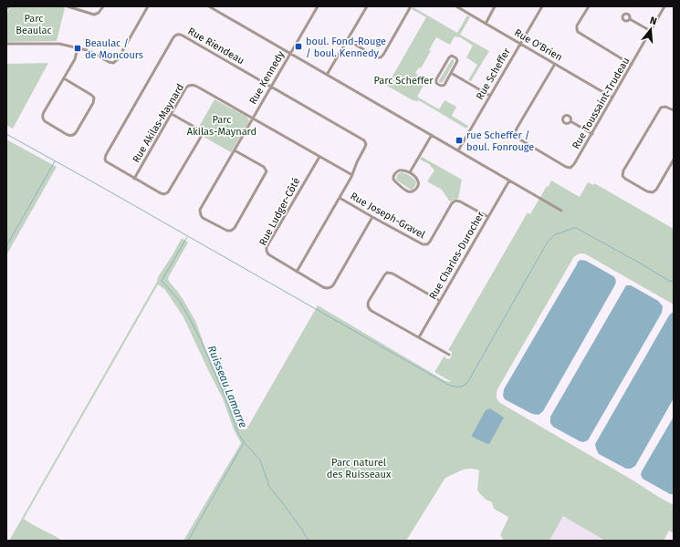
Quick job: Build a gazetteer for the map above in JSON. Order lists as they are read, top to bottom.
{
  "streets": {
    "street": [
      "Rue O'Brien",
      "Rue Riendeau",
      "Rue Scheffer",
      "Rue Kennedy",
      "Rue Toussaint-Trudeau",
      "Rue Akilas-Maynard",
      "Rue Ludger-Côté",
      "Rue Joseph-Gravel",
      "Rue Charles-Durocher"
    ]
  },
  "crossings": [
    ["Rue O'Brien", "Rue Scheffer"],
    ["Rue O'Brien", "Rue Toussaint-Trudeau"],
    ["Rue Riendeau", "Rue Kennedy"],
    ["Rue Riendeau", "Rue Akilas-Maynard"],
    ["Rue Kennedy", "Rue Akilas-Maynard"],
    ["Rue Akilas-Maynard", "Rue Ludger-Côté"],
    ["Rue Ludger-Côté", "Rue Joseph-Gravel"],
    ["Rue Joseph-Gravel", "Rue Charles-Durocher"]
  ],
  "water": ["Ruisseau Lamarre"],
  "parks": [
    "Parc Beaulac",
    "Parc Scheffer",
    "Parc Akilas-Maynard",
    "Parc naturel des Ruisseaux"
  ],
  "places": {
    "transit": ["boul. Fond-Rouge / boul. Kennedy", "Beaulac / de Moncours", "rue Scheffer / boul. Fonrouge"]
  },
  "north": "top"
}
